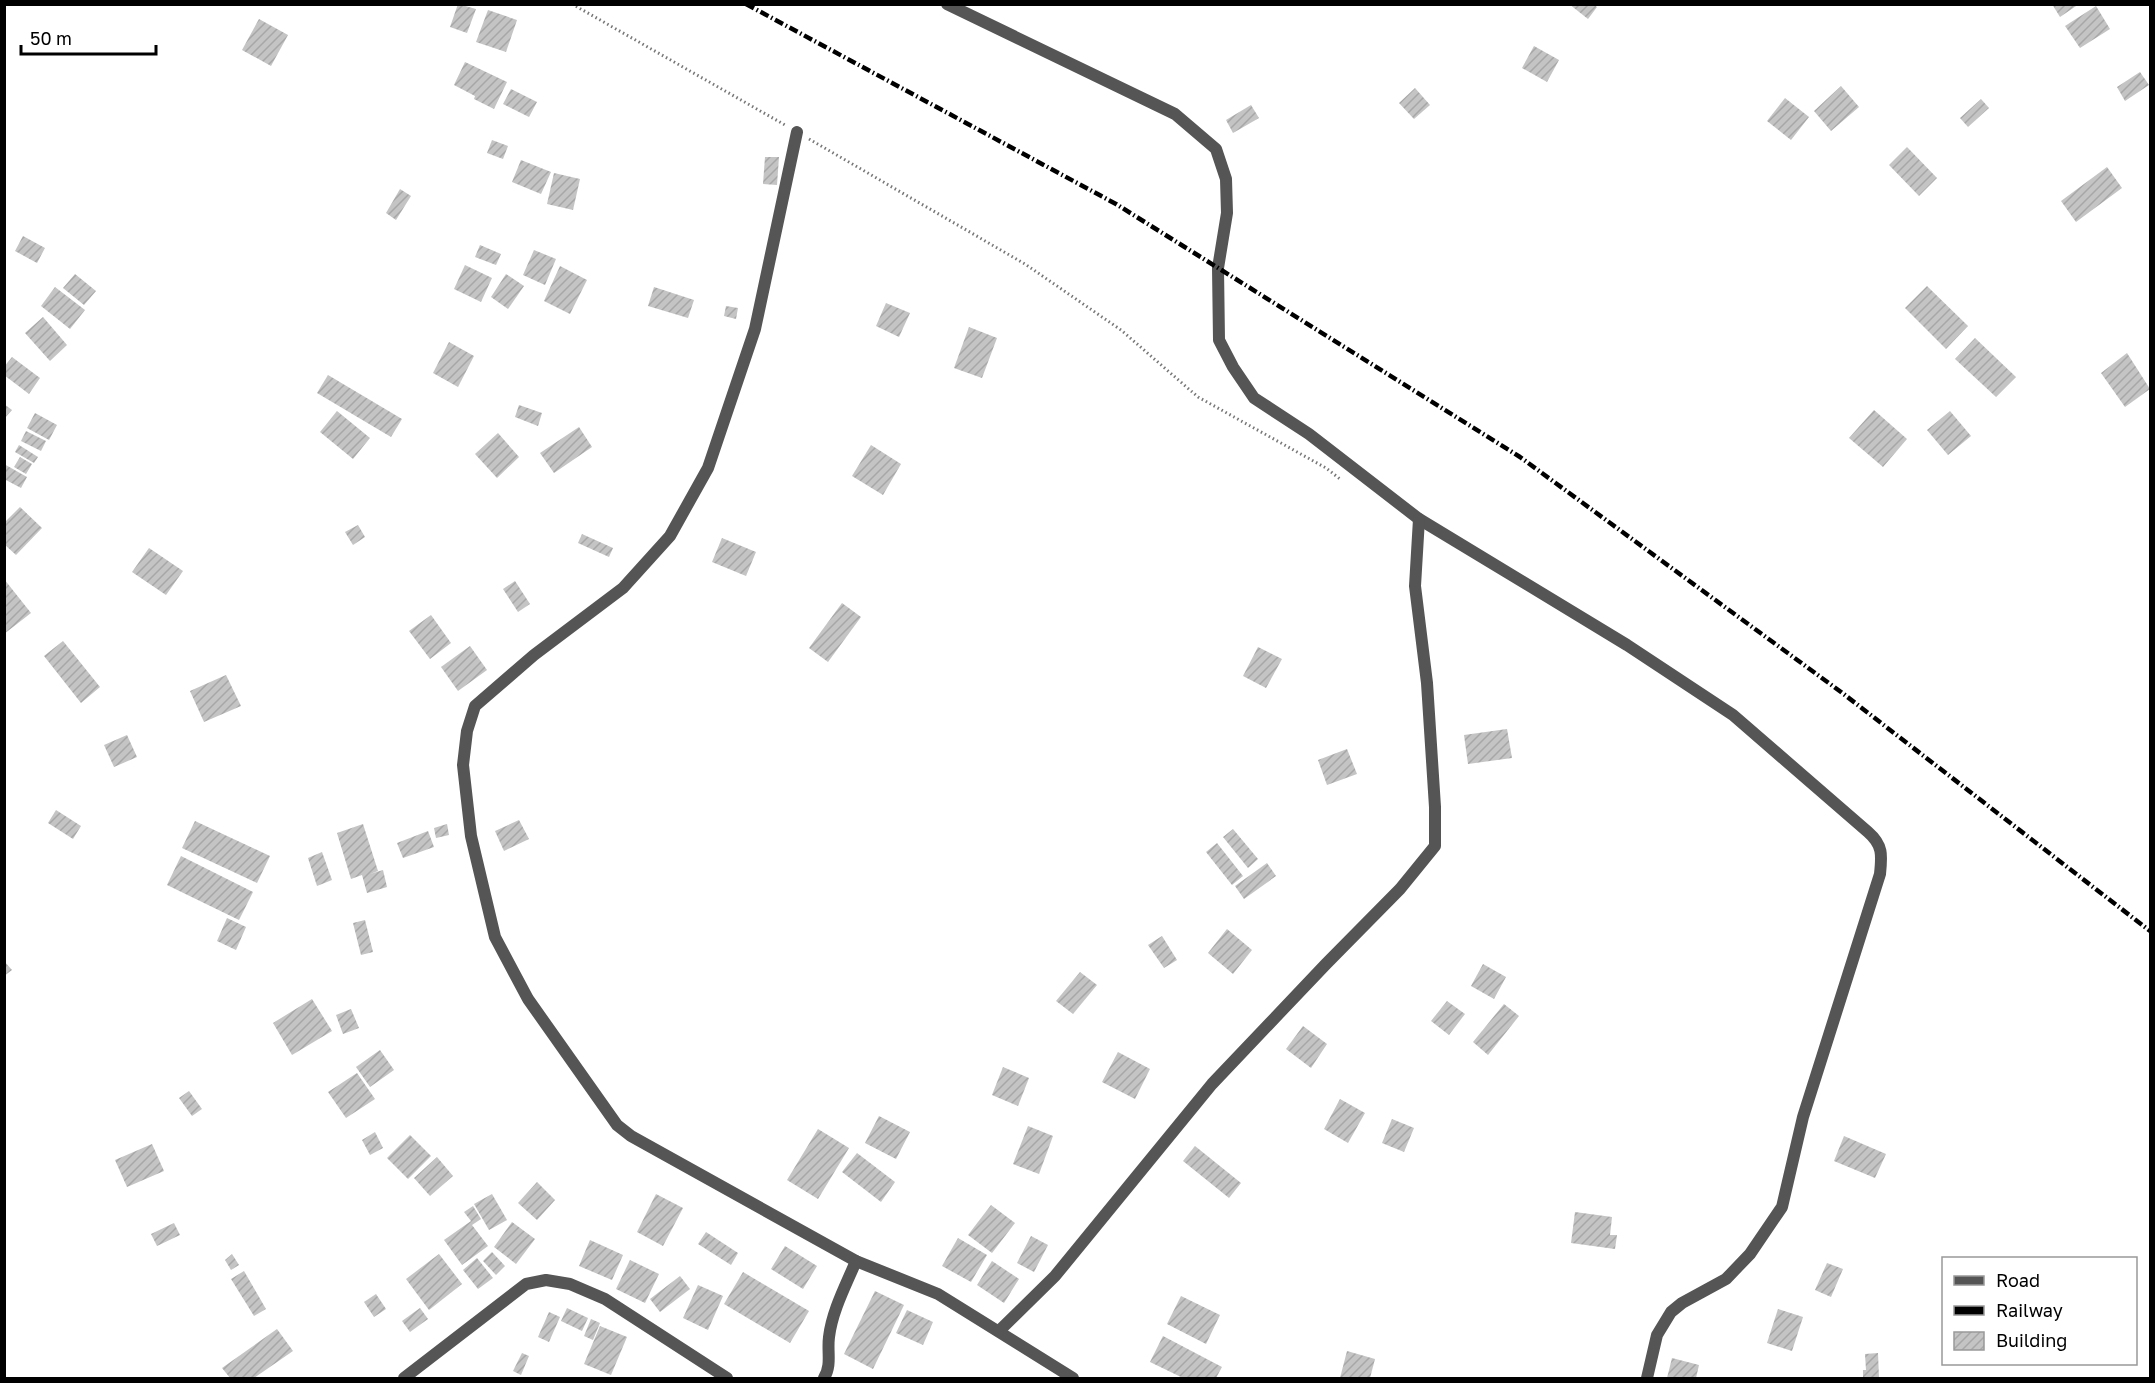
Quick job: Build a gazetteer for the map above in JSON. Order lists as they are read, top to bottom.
{
  "legend": ["Road", "Railway", "Building"],
  "scale_bar": "50 m"
}
